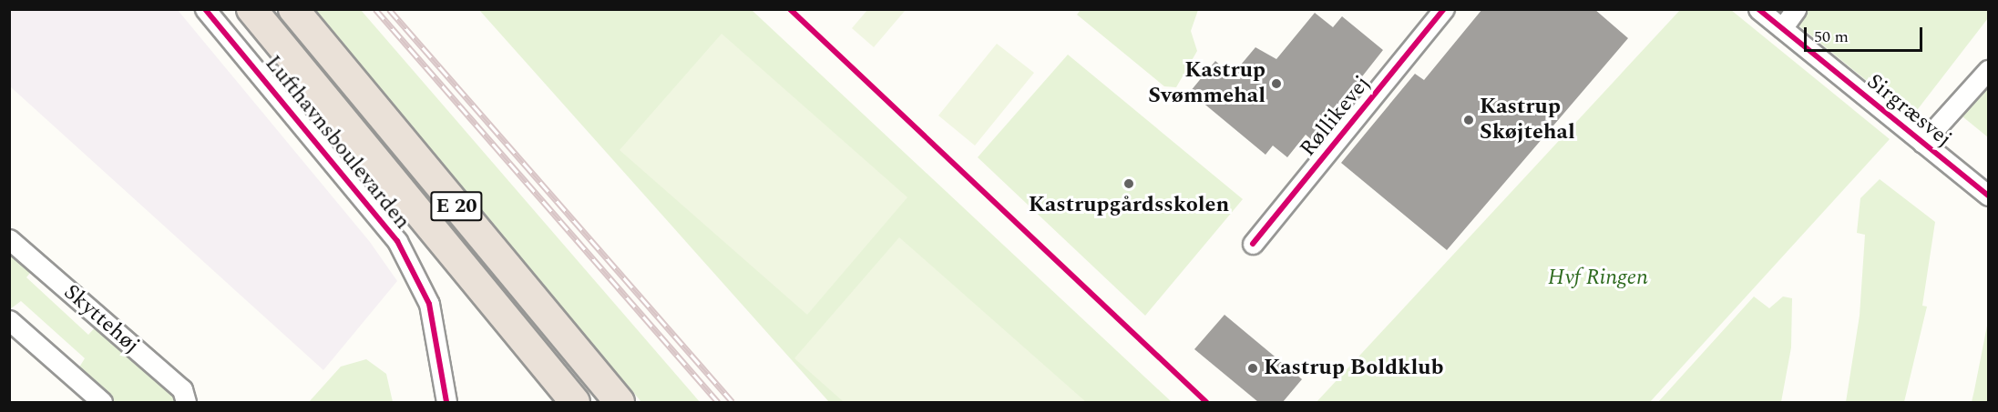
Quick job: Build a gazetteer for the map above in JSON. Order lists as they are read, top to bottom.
{
  "streets": {
    "highway": ["E 20"],
    "street": [
      "Sirgræsvej",
      "Røllikevej",
      "Lufthavnsboulevarden",
      "Skyttehøj"
    ]
  },
  "parks": ["Hvf Ringen"],
  "places": [
    "Kastrup Svømmehal",
    "Kastrup Skøjtehal",
    "Kastrupgårdsskolen",
    "Kastrup Boldklub"
  ],
  "scale_bar": "50 m"
}
